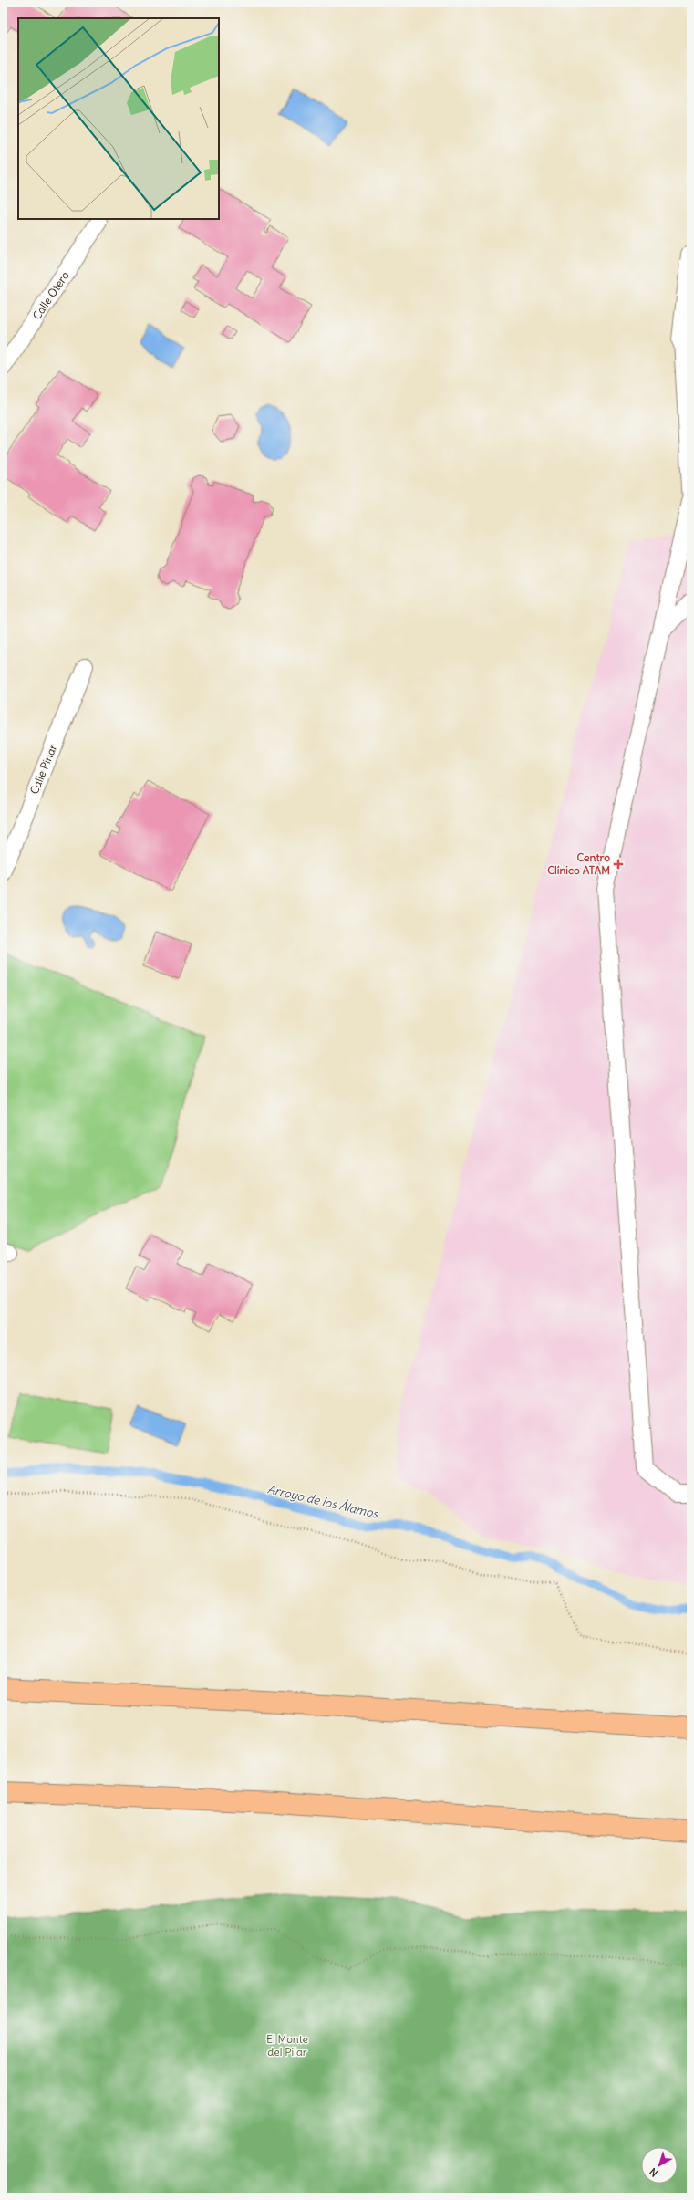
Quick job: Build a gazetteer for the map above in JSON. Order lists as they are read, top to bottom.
{
  "streets": {
    "lane": ["Calle Otero", "Calle Pinar"]
  },
  "water": ["Arroyo de los Álamos"],
  "parks": ["El Monte del Pilar"],
  "places": {
    "health": ["Centro Clínico ATAM"]
  },
  "north": "bottom left"
}
